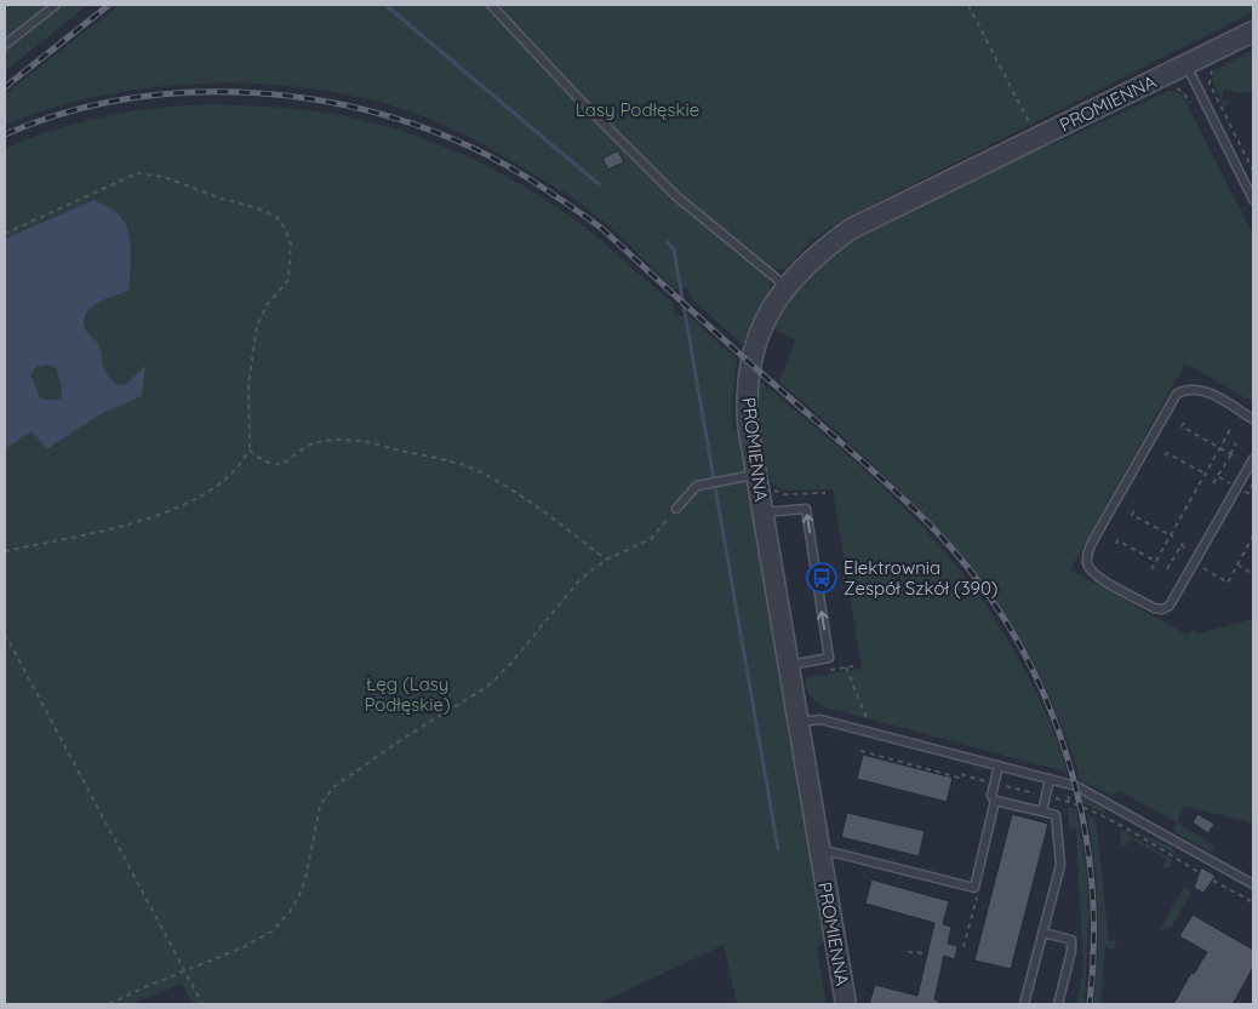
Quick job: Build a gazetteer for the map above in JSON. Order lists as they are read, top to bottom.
{
  "streets": {
    "street": ["PROMIENNA"]
  },
  "parks": ["Lasy Podłęskie", "Łęg (Lasy Podłęskie)"],
  "places": {
    "bus stop": ["Elektrownia Zespół Szkół (390)"]
  }
}
